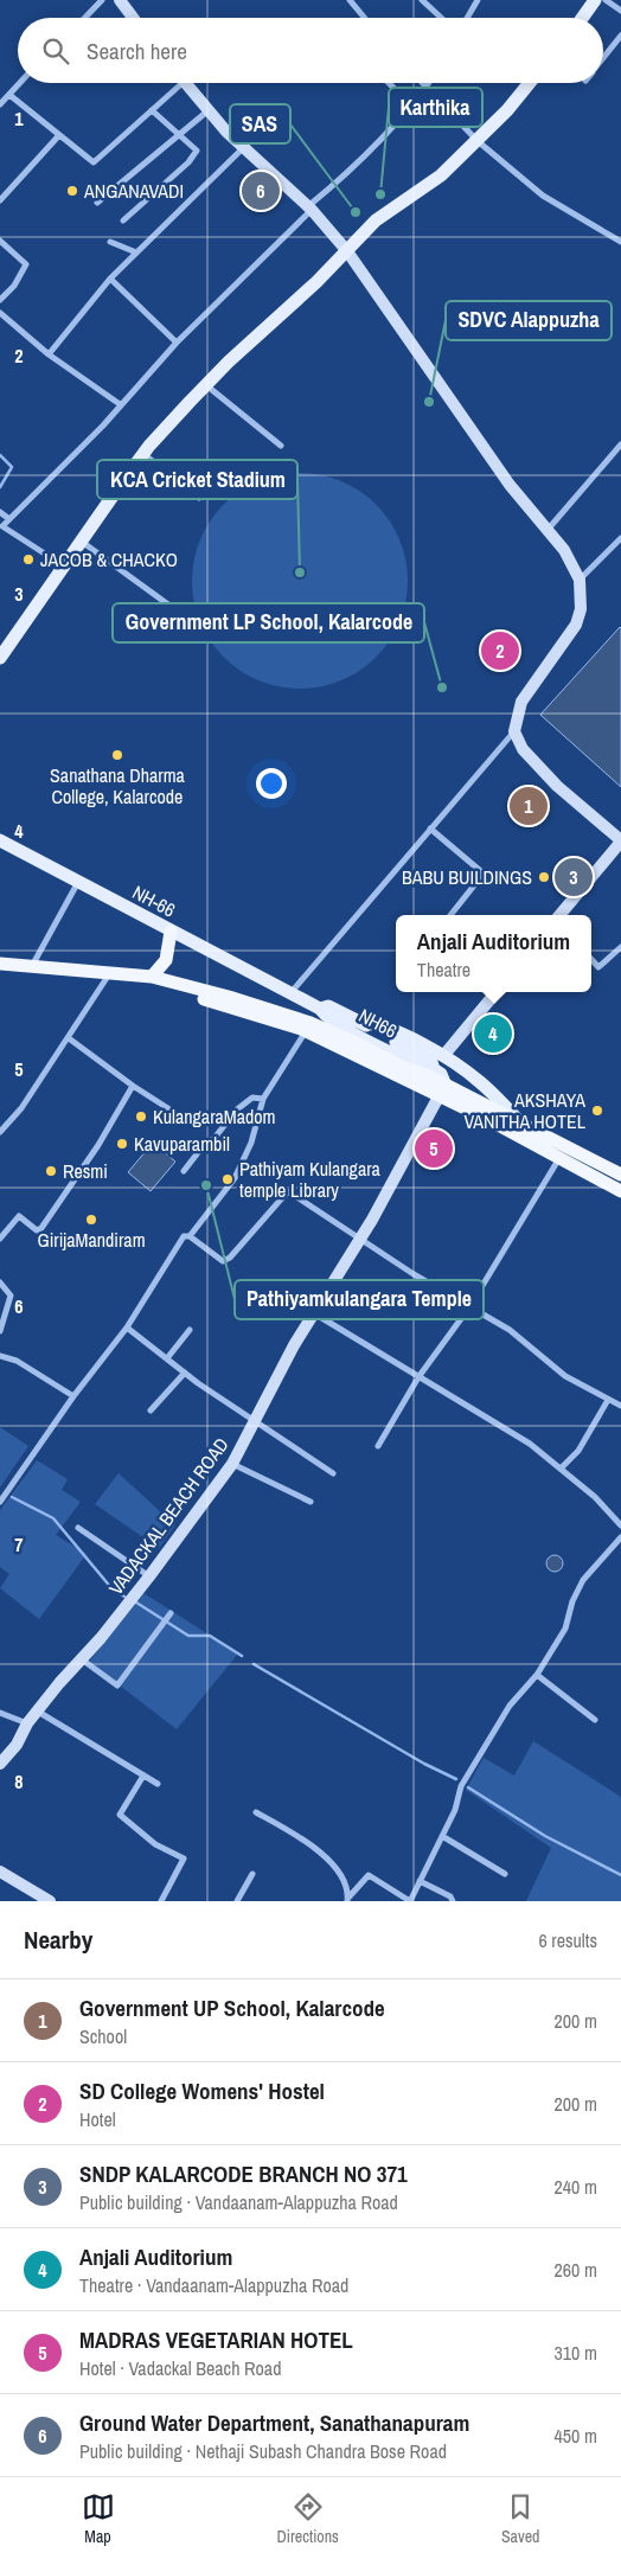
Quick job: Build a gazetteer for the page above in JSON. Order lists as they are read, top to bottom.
{
  "streets": {
    "highway": ["NH66"],
    "main road": ["NH-66", "VADACKAL BEACH ROAD"]
  },
  "crossings": [
    ["NH-66", "NH66"],
    ["NH66", "VADACKAL BEACH ROAD"]
  ],
  "places": [
    "ANGANAVADI",
    "Karthika",
    "SAS",
    "SDVC Alappuzha",
    "JACOB & CHACKO",
    "KCA Cricket Stadium",
    "Government LP School, Kalarcode",
    "Sanathana Dharma College, Kalarcode",
    "BABU BUILDINGS",
    "AKSHAYA VANITHA HOTEL",
    "KulangaraMadom",
    "Kavuparambil",
    "Resmi",
    "Pathiyam Kulangara temple Library",
    "Pathiyamkulangara Temple",
    "GirijaMandiram"
  ],
  "page": {
    "search": "Search here",
    "pins": [
      "6",
      "2",
      "1",
      "3",
      "4",
      "5"
    ],
    "popup": ["Anjali Auditorium", "Theatre"],
    "heading": ["Nearby", "6 results"],
    "list": [
      {
        "mark": "1",
        "name": "Government UP School, Kalarcode",
        "note": "School",
        "value": "200 m"
      },
      {
        "mark": "2",
        "name": "SD College Womens' Hostel",
        "note": "Hotel",
        "value": "200 m"
      },
      {
        "mark": "3",
        "name": "SNDP KALARCODE BRANCH NO 371",
        "note": "Public building · Vandaanam-Alappuzha Road",
        "value": "240 m"
      },
      {
        "mark": "4",
        "name": "Anjali Auditorium",
        "note": "Theatre · Vandaanam-Alappuzha Road",
        "value": "260 m"
      },
      {
        "mark": "5",
        "name": "MADRAS VEGETARIAN HOTEL",
        "note": "Hotel · Vadackal Beach Road",
        "value": "310 m"
      },
      {
        "mark": "6",
        "name": "Ground Water Department, Sanathanapuram",
        "note": "Public building · Nethaji Subash Chandra Bose Road",
        "value": "450 m"
      }
    ],
    "nav": ["Map", "Directions", "Saved"]
  },
  "grid": {
    "rows": [
      "1",
      "2",
      "3",
      "4",
      "5",
      "6",
      "7",
      "8"
    ]
  }
}
